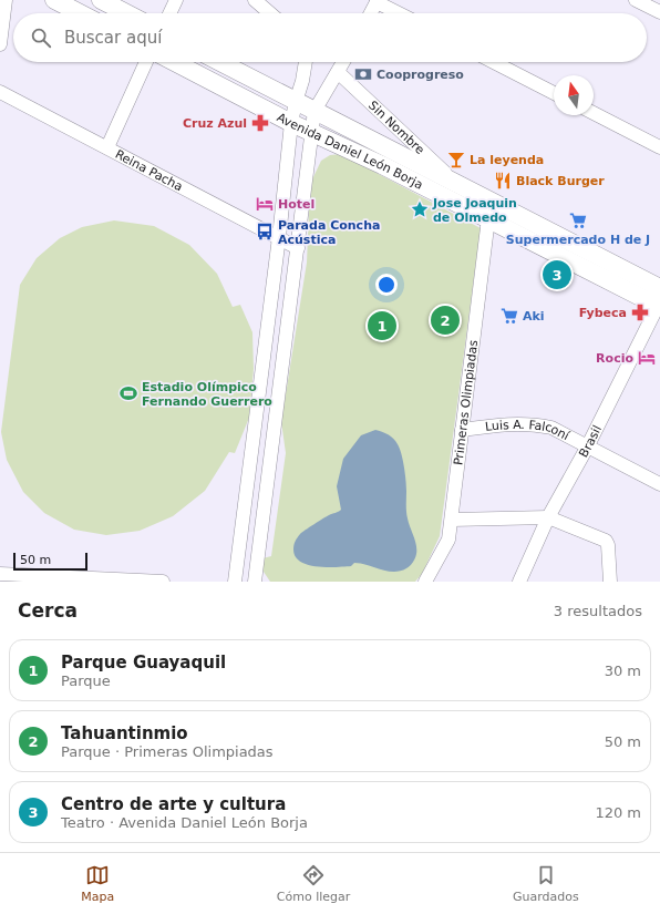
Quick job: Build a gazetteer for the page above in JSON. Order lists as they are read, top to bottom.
{
  "streets": {
    "main road": ["Avenida Daniel León Borja"],
    "street": [
      "Sin Nombre",
      "Reina Pacha",
      "Primeras Olimpiadas",
      "Luis A. Falconí",
      "Brasil"
    ]
  },
  "crossings": [
    ["Sin Nombre", "Avenida Daniel León Borja"],
    ["Avenida Daniel León Borja", "Primeras Olimpiadas"],
    ["Avenida Daniel León Borja", "Brasil"],
    ["Primeras Olimpiadas", "Luis A. Falconí"],
    ["Luis A. Falconí", "Brasil"]
  ],
  "places": {
    "bank": ["Cooprogreso"],
    "pharmacy": ["Cruz Azul", "Fybeca"],
    "bar": ["La leyenda"],
    "restaurant": ["Black Burger"],
    "hotel": ["Hotel", "Rocio"],
    "place": ["Jose Joaquin de Olmedo"],
    "supermarket": ["Supermercado H de J", "Aki"],
    "bus stop": ["Parada Concha Acústica"],
    "sports": ["Estadio Olímpico Fernando Guerrero"]
  },
  "scale_bar": "50 m",
  "north": "top",
  "page": {
    "search": "Buscar aquí",
    "pins": ["3", "2", "1"],
    "scale": "50 m",
    "heading": ["Cerca", "3 resultados"],
    "list": [
      {
        "mark": "1",
        "name": "Parque Guayaquil",
        "note": "Parque",
        "value": "30 m"
      },
      {
        "mark": "2",
        "name": "Tahuantinmio",
        "note": "Parque · Primeras Olimpiadas",
        "value": "50 m"
      },
      {
        "mark": "3",
        "name": "Centro de arte y cultura",
        "note": "Teatro · Avenida Daniel León Borja",
        "value": "120 m"
      }
    ],
    "nav": ["Mapa", "Cómo llegar", "Guardados"]
  }
}
